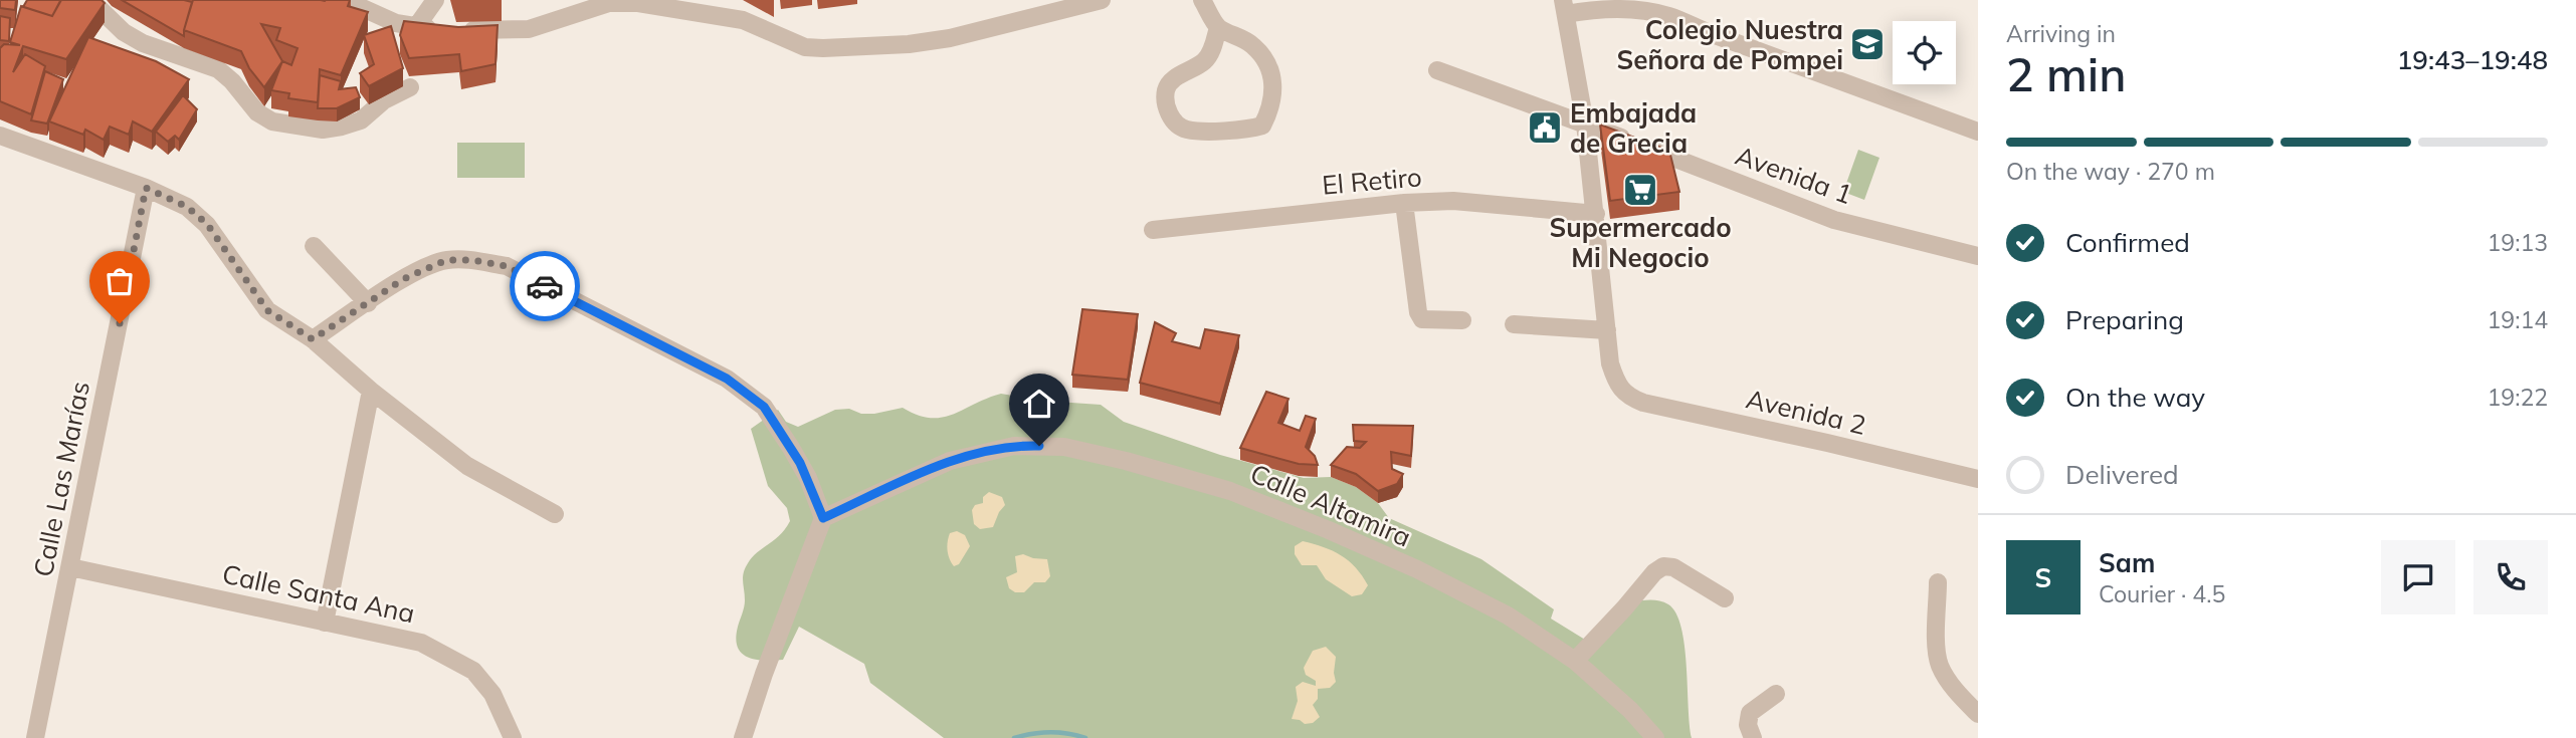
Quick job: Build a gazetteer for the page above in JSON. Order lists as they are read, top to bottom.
{
  "streets": {
    "street": [
      "Avenida 1",
      "El Retiro",
      "Avenida 2",
      "Calle Las Marías",
      "Calle Altamira",
      "Calle Santa Ana"
    ]
  },
  "crossings": [
    ["Calle Las Marías", "Calle Santa Ana"]
  ],
  "places": {
    "school or university": ["Colegio Nuestra Señora de Pompei"],
    "public building": ["Embajada de Grecia"],
    "supermarket": ["Supermercado Mi Negocio"]
  },
  "page": {
    "heading": ["2 min", "Arriving in", "19:43–19:48"],
    "panel": ["Sam", "Courier · 4.5"],
    "bar": "On the way · 270 m",
    "list": [
      ["Confirmed", "19:13"],
      ["Preparing", "19:14"],
      ["On the way", "19:22"],
      "Delivered"
    ],
    "round": "S"
  }
}
